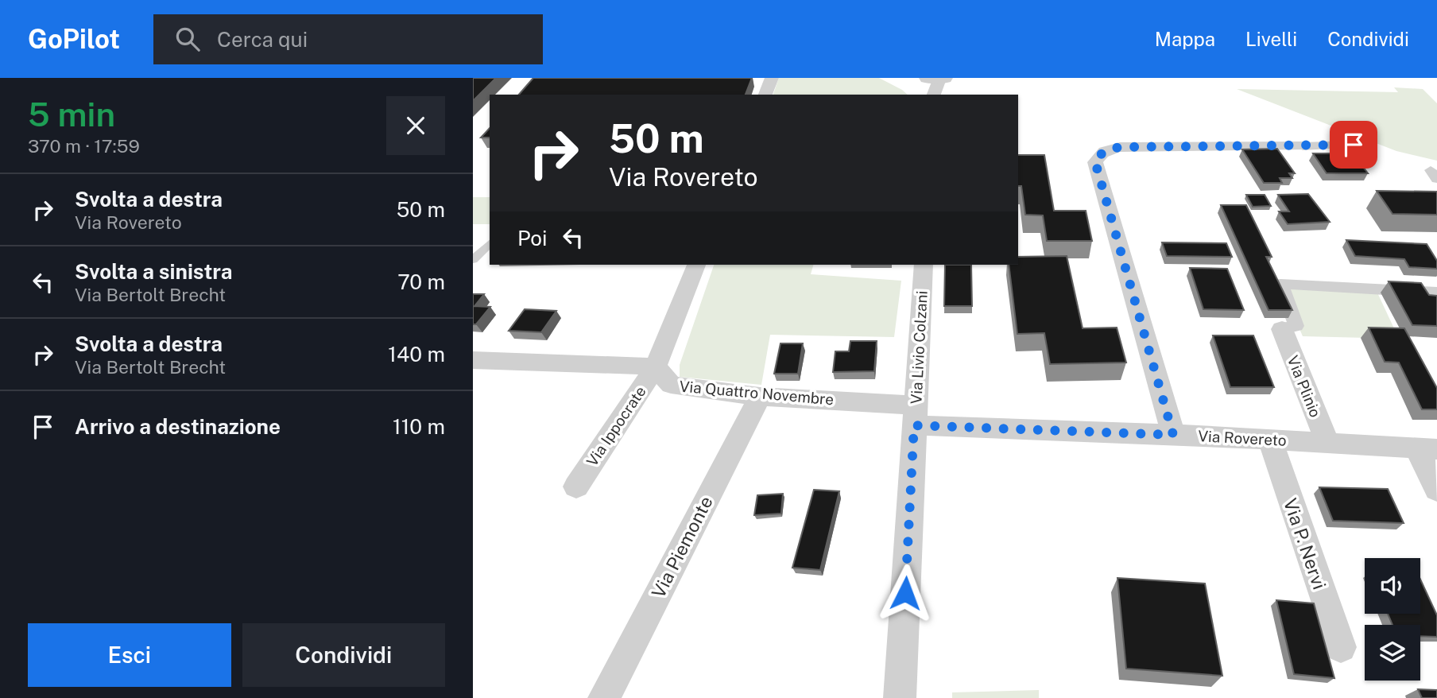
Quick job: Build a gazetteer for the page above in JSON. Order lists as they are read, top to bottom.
{
  "streets": {
    "street": [
      "Via Livio Colzani",
      "Via Plinio",
      "Via Quattro Novembre",
      "Via Ippocrate",
      "Via Rovereto",
      "Via P. Nervi",
      "Via Piemonte"
    ]
  },
  "crossings": [
    ["Via Livio Colzani", "Via Quattro Novembre"],
    ["Via Livio Colzani", "Via Rovereto"],
    ["Via Plinio", "Via Rovereto"],
    ["Via Quattro Novembre", "Via Ippocrate"],
    ["Via Quattro Novembre", "Via Rovereto"],
    ["Via Quattro Novembre", "Via Piemonte"],
    ["Via Rovereto", "Via P. Nervi"]
  ],
  "page": {
    "header": "GoPilot",
    "search": "Cerca qui",
    "nav": ["Mappa", "Livelli", "Condividi"],
    "heading": ["5 min", "370 m · 17:59"],
    "turn": ["50 m", "Via Rovereto"],
    "list": [
      {
        "name": "Svolta a destra",
        "note": "Via Rovereto",
        "value": "50 m"
      },
      {
        "name": "Svolta a sinistra",
        "note": "Via Bertolt Brecht",
        "value": "70 m"
      },
      {
        "name": "Svolta a destra",
        "note": "Via Bertolt Brecht",
        "value": "140 m"
      },
      {
        "name": "Arrivo a destinazione",
        "value": "110 m"
      }
    ],
    "then": "Poi",
    "buttons": ["Esci", "Condividi"]
  }
}
